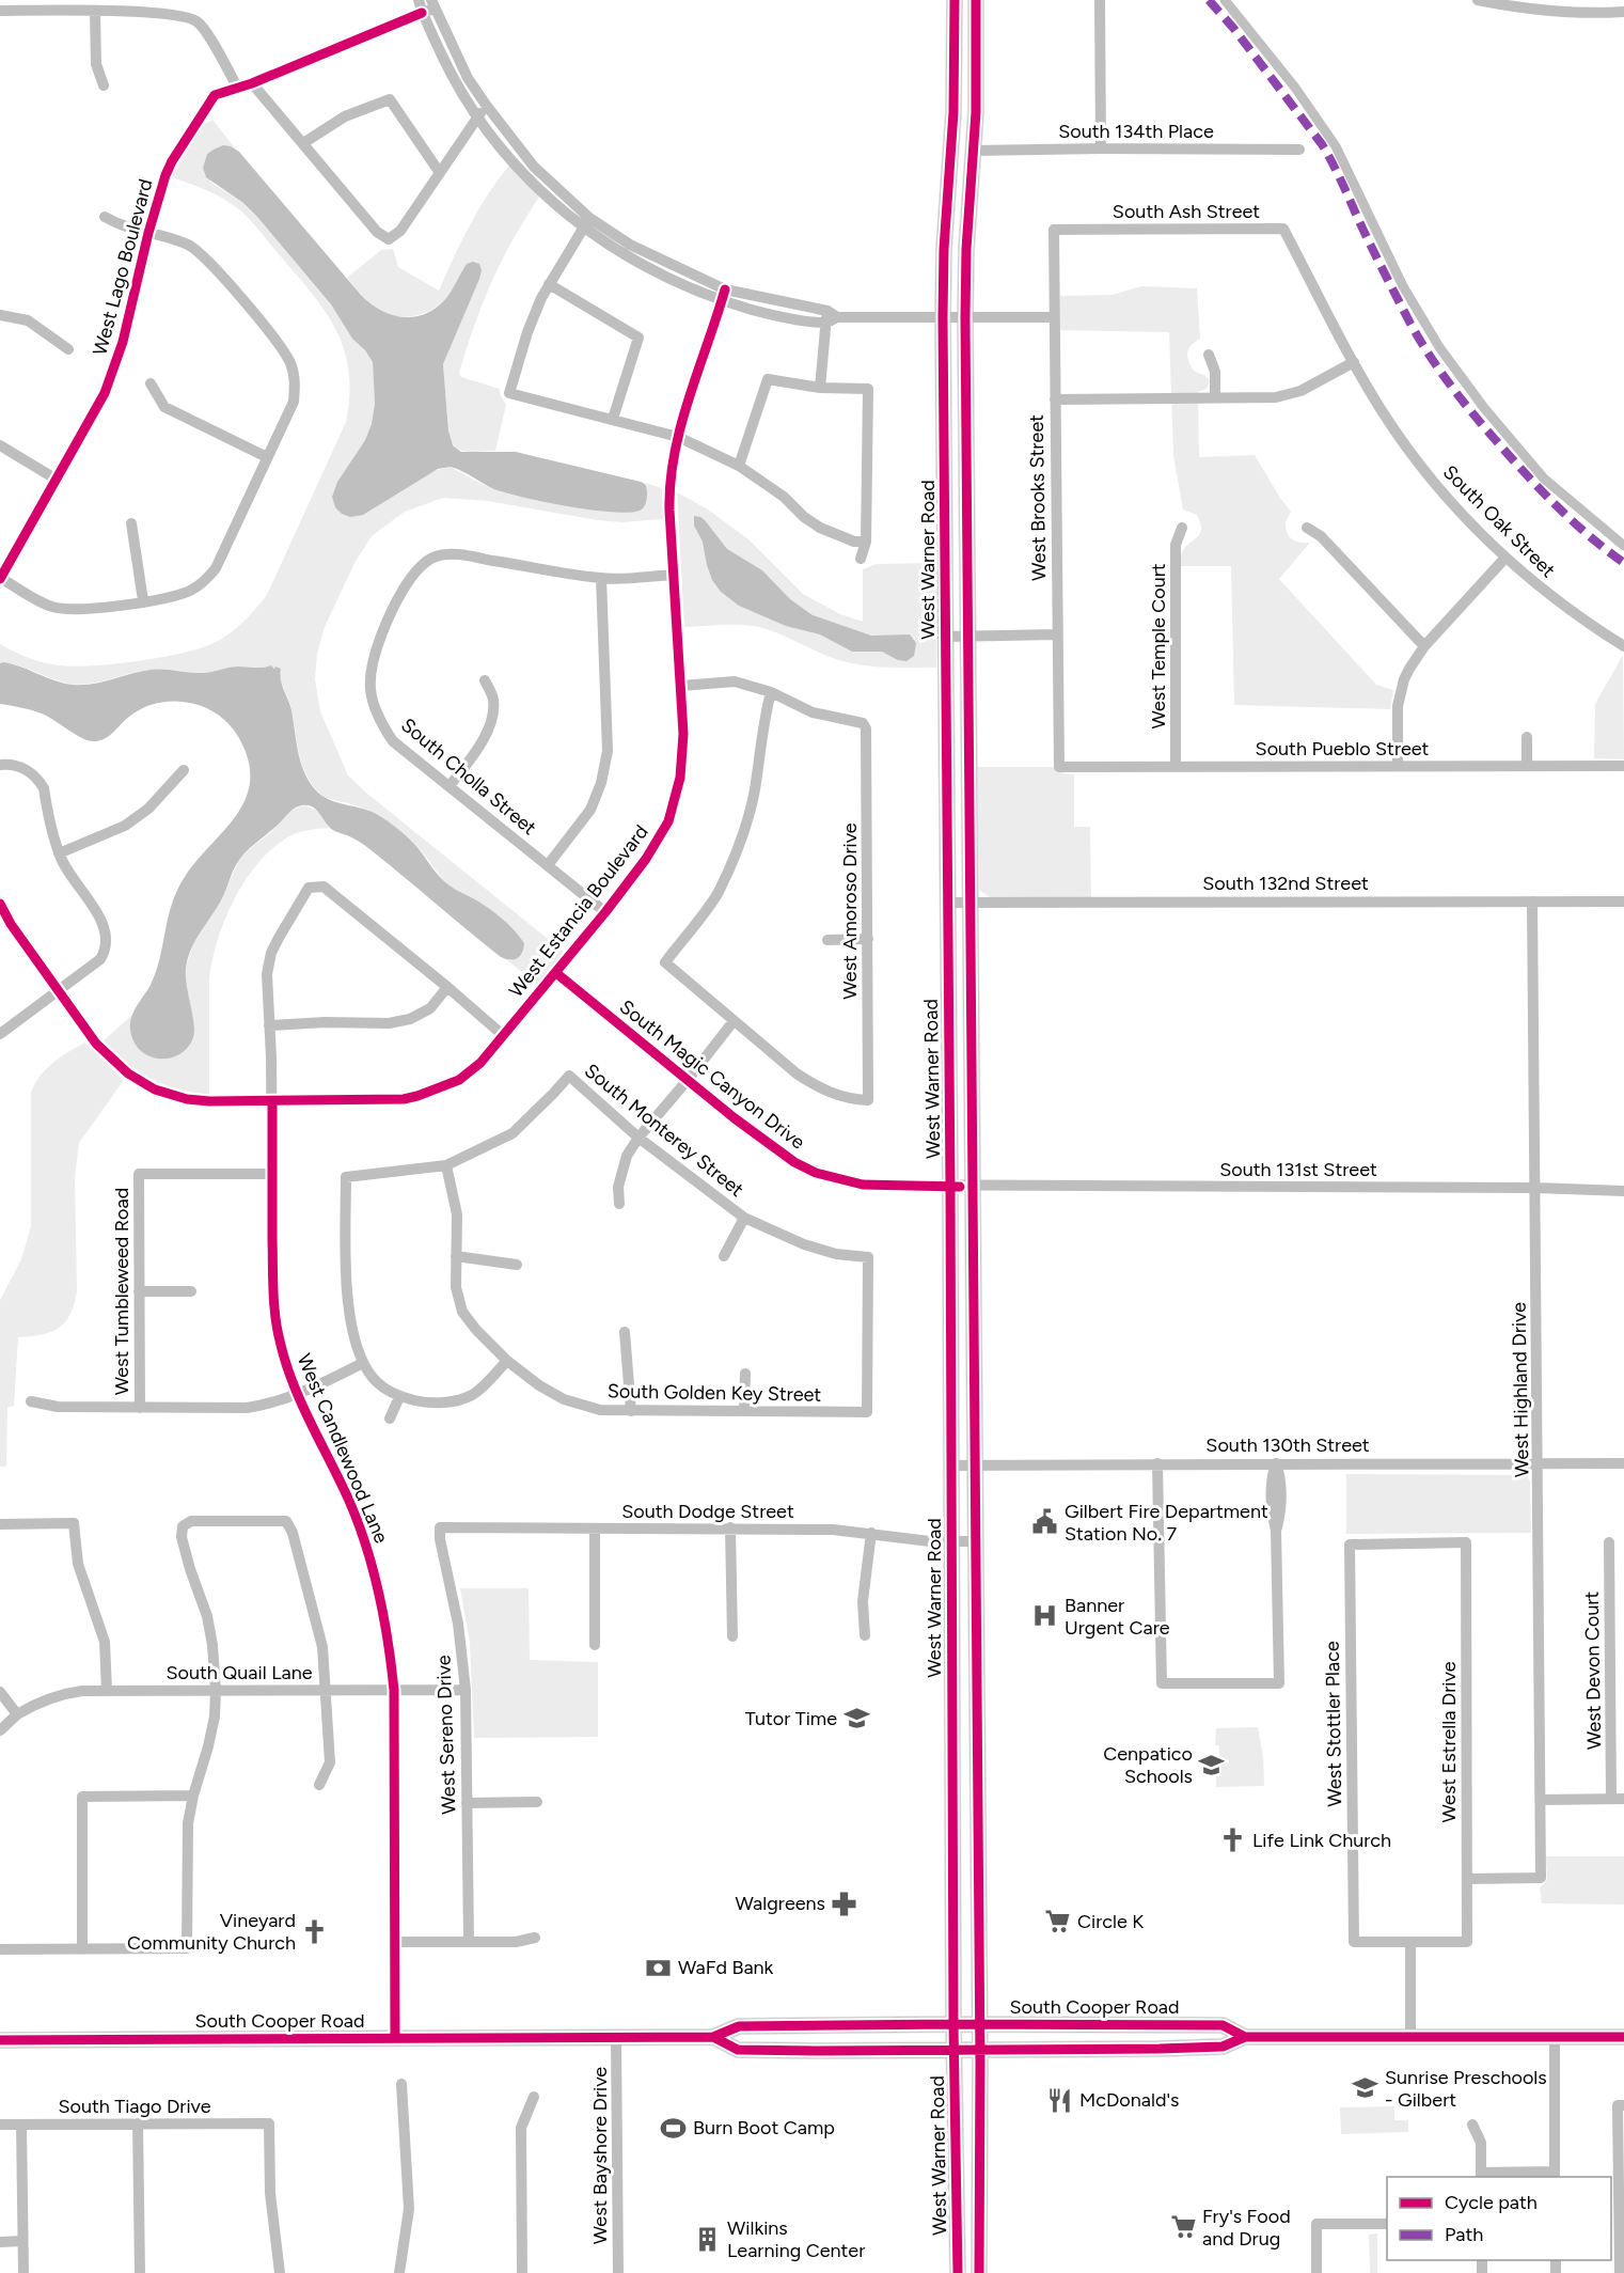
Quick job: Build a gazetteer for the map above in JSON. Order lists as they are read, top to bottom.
{
  "streets": {
    "main road": ["West Warner Road", "South Cooper Road"],
    "street": [
      "South 134th Place",
      "South Ash Street",
      "West Lago Boulevard",
      "West Brooks Street",
      "South Oak Street",
      "West Temple Court",
      "South Pueblo Street",
      "South Cholla Street",
      "South 132nd Street",
      "West Estancia Boulevard",
      "West Amoroso Drive",
      "South Magic Canyon Drive",
      "South Monterey Street",
      "South 131st Street",
      "West Tumbleweed Road",
      "West Highland Drive",
      "South Golden Key Street",
      "South 130th Street",
      "West Candlewood Lane",
      "South Dodge Street",
      "West Devon Court",
      "South Quail Lane",
      "West Stottler Place",
      "West Sereno Drive",
      "West Estrella Drive",
      "South Tiago Drive",
      "West Bayshore Drive"
    ]
  },
  "crossings": [
    ["South 134th Place", "West Warner Road"],
    ["South Ash Street", "West Brooks Street"],
    ["South Ash Street", "South Oak Street"],
    ["West Brooks Street", "South Pueblo Street"],
    ["West Warner Road", "South 132nd Street"],
    ["West Warner Road", "South Magic Canyon Drive"],
    ["West Warner Road", "South 131st Street"],
    ["West Warner Road", "South 130th Street"],
    ["West Warner Road", "South Dodge Street"],
    ["West Warner Road", "South Cooper Road"],
    ["West Temple Court", "South Pueblo Street"],
    ["South Cholla Street", "West Estancia Boulevard"],
    ["South 132nd Street", "West Highland Drive"],
    ["West Estancia Boulevard", "South Magic Canyon Drive"],
    ["West Estancia Boulevard", "West Candlewood Lane"],
    ["South Magic Canyon Drive", "South 131st Street"],
    ["South Monterey Street", "South Golden Key Street"],
    ["South 131st Street", "West Highland Drive"],
    ["West Tumbleweed Road", "West Candlewood Lane"],
    ["West Highland Drive", "South 130th Street"],
    ["West Highland Drive", "West Estrella Drive"],
    ["West Candlewood Lane", "South Quail Lane"],
    ["West Candlewood Lane", "South Cooper Road"],
    ["South Dodge Street", "West Sereno Drive"],
    ["South Quail Lane", "West Sereno Drive"],
    ["West Stottler Place", "West Estrella Drive"],
    ["South Cooper Road", "West Bayshore Drive"]
  ],
  "places": {
    "public building": ["Gilbert Fire Department Station No. 7"],
    "hospital": ["Banner Urgent Care"],
    "school or university": ["Tutor Time", "Cenpatico Schools", "Sunrise Preschools - Gilbert"],
    "church": ["Life Link Church", "Vineyard Community Church"],
    "pharmacy": ["Walgreens"],
    "supermarket": ["Circle K", "Fry's Food and Drug"],
    "bank": ["WaFd Bank"],
    "restaurant": ["McDonald's"],
    "sports": ["Burn Boot Camp"],
    "building": ["Wilkins Learning Center"]
  },
  "legend": ["Cycle path", "Path"]
}
